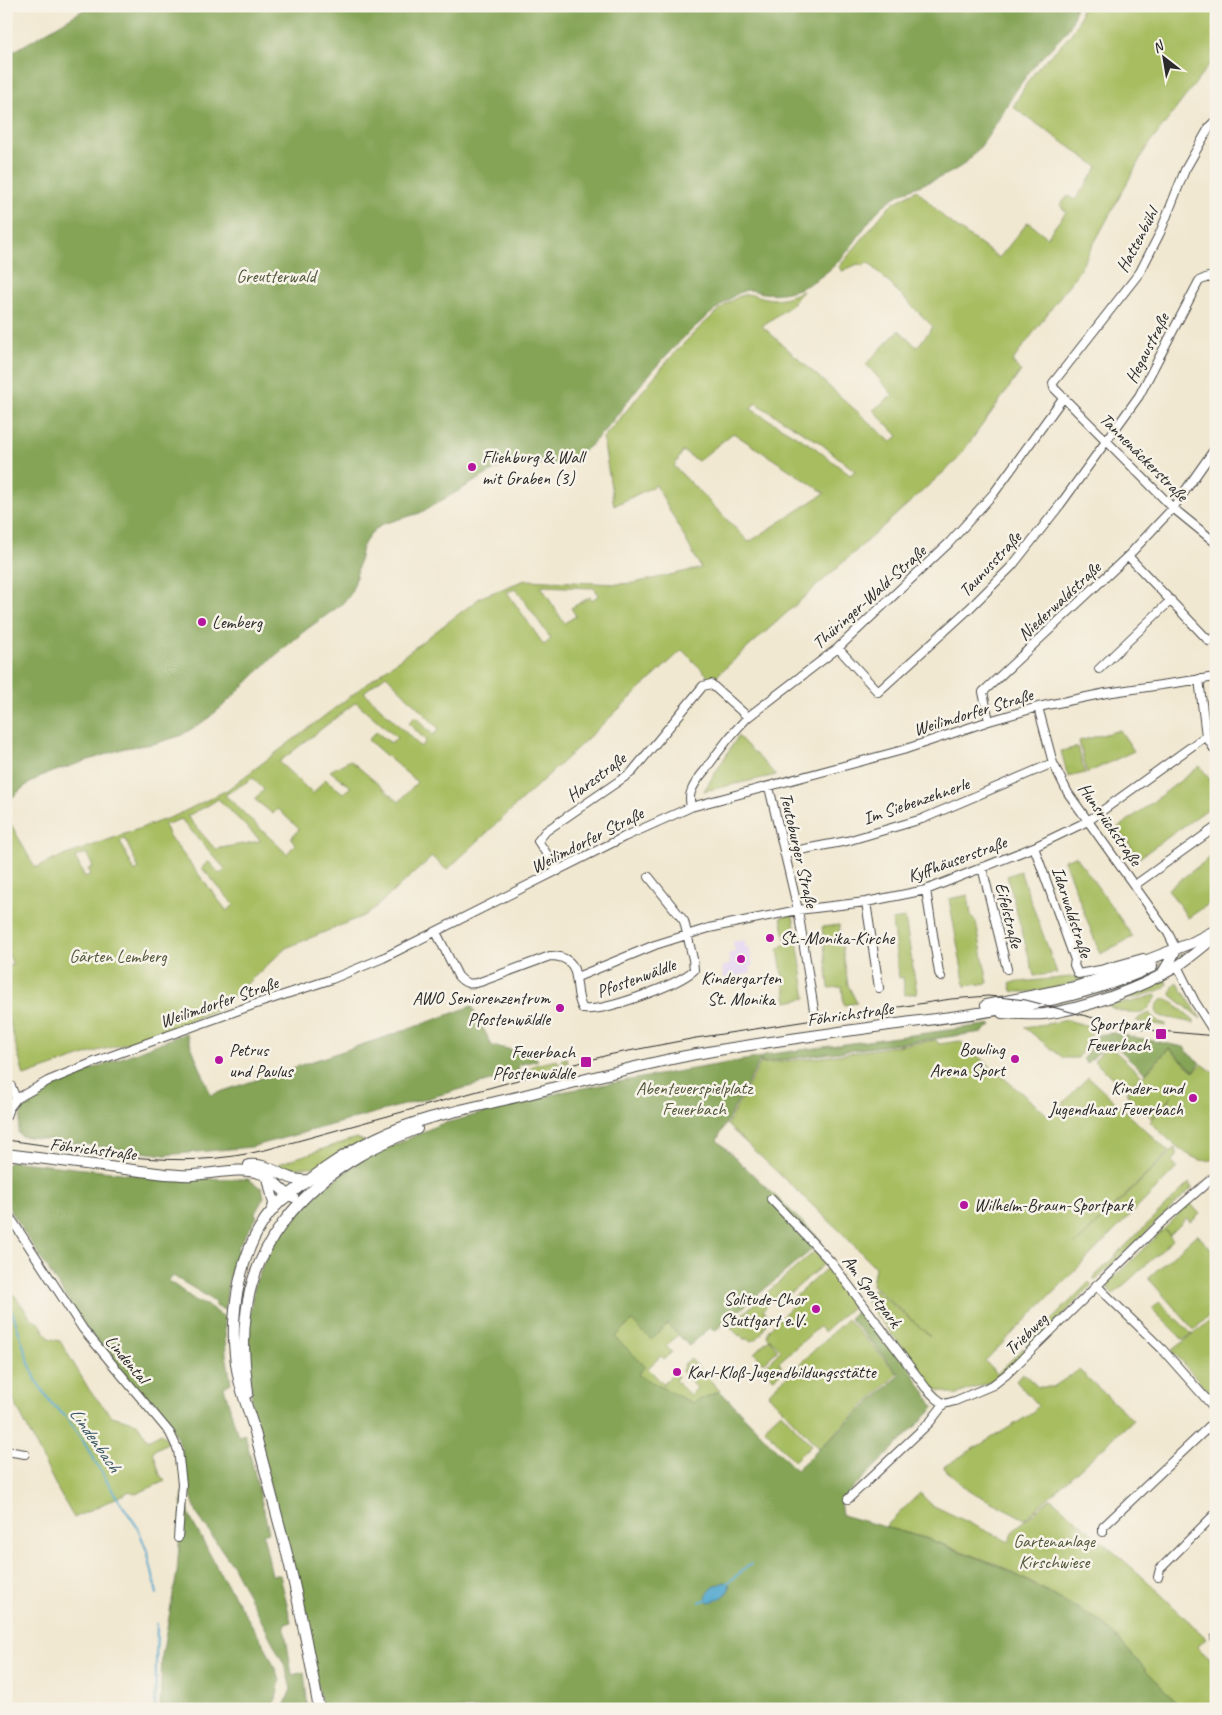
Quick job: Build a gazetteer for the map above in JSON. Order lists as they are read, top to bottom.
{
  "streets": {
    "main road": ["Föhrichstraße"],
    "street": [
      "Hattenbühl",
      "Hegaustraße",
      "Tannenäckerstraße",
      "Taunusstraße",
      "Thüringer-Wald-Straße",
      "Niederwaldstraße",
      "Weilimdorfer Straße",
      "Harzstraße",
      "Im Siebenzehnerle",
      "Hunsrückstraße",
      "Teutoburger Straße",
      "Kyffhäuserstraße",
      "Idarwaldstraße",
      "Eifelstraße",
      "Pfostenwäldle",
      "Am Sportpark",
      "Triebweg",
      "Lindental"
    ]
  },
  "crossings": [
    ["Hattenbühl", "Tannenäckerstraße"],
    ["Hegaustraße", "Tannenäckerstraße"],
    ["Hegaustraße", "Taunusstraße"],
    ["Tannenäckerstraße", "Taunusstraße"],
    ["Tannenäckerstraße", "Thüringer-Wald-Straße"],
    ["Tannenäckerstraße", "Niederwaldstraße"],
    ["Taunusstraße", "Thüringer-Wald-Straße"],
    ["Thüringer-Wald-Straße", "Weilimdorfer Straße"],
    ["Thüringer-Wald-Straße", "Harzstraße"],
    ["Niederwaldstraße", "Weilimdorfer Straße"],
    ["Weilimdorfer Straße", "Harzstraße"],
    ["Weilimdorfer Straße", "Hunsrückstraße"],
    ["Weilimdorfer Straße", "Teutoburger Straße"],
    ["Im Siebenzehnerle", "Hunsrückstraße"],
    ["Im Siebenzehnerle", "Teutoburger Straße"],
    ["Hunsrückstraße", "Kyffhäuserstraße"],
    ["Hunsrückstraße", "Föhrichstraße"],
    ["Teutoburger Straße", "Kyffhäuserstraße"],
    ["Kyffhäuserstraße", "Idarwaldstraße"],
    ["Kyffhäuserstraße", "Eifelstraße"],
    ["Kyffhäuserstraße", "Pfostenwäldle"],
    ["Idarwaldstraße", "Föhrichstraße"],
    ["Am Sportpark", "Triebweg"]
  ],
  "water": ["Lindenbach"],
  "parks": [
    "Greutterwald",
    "Gärten Lemberg",
    "Abenteuerspielplatz Feuerbach",
    "Gartenanlage Kirschwiese"
  ],
  "places": {
    "other": [
      "Fliehburg & Wall mit Graben (3)",
      "Lemberg",
      "St.-Monika-Kirche",
      "Kindergarten St. Monika",
      "AWO Seniorenzentrum Pfostenwäldle",
      "Bowling Arena Sport",
      "Petrus und Paulus",
      "Kinder- und Jugendhaus Feuerbach",
      "Wilhelm-Braun-Sportpark",
      "Solitude-Chor Stuttgart e.V.",
      "Karl-Kloß-Jugendbildungsstätte"
    ],
    "transit": ["Sportpark Feuerbach", "Feuerbach Pfostenwäldle"]
  },
  "north": "top left"
}
